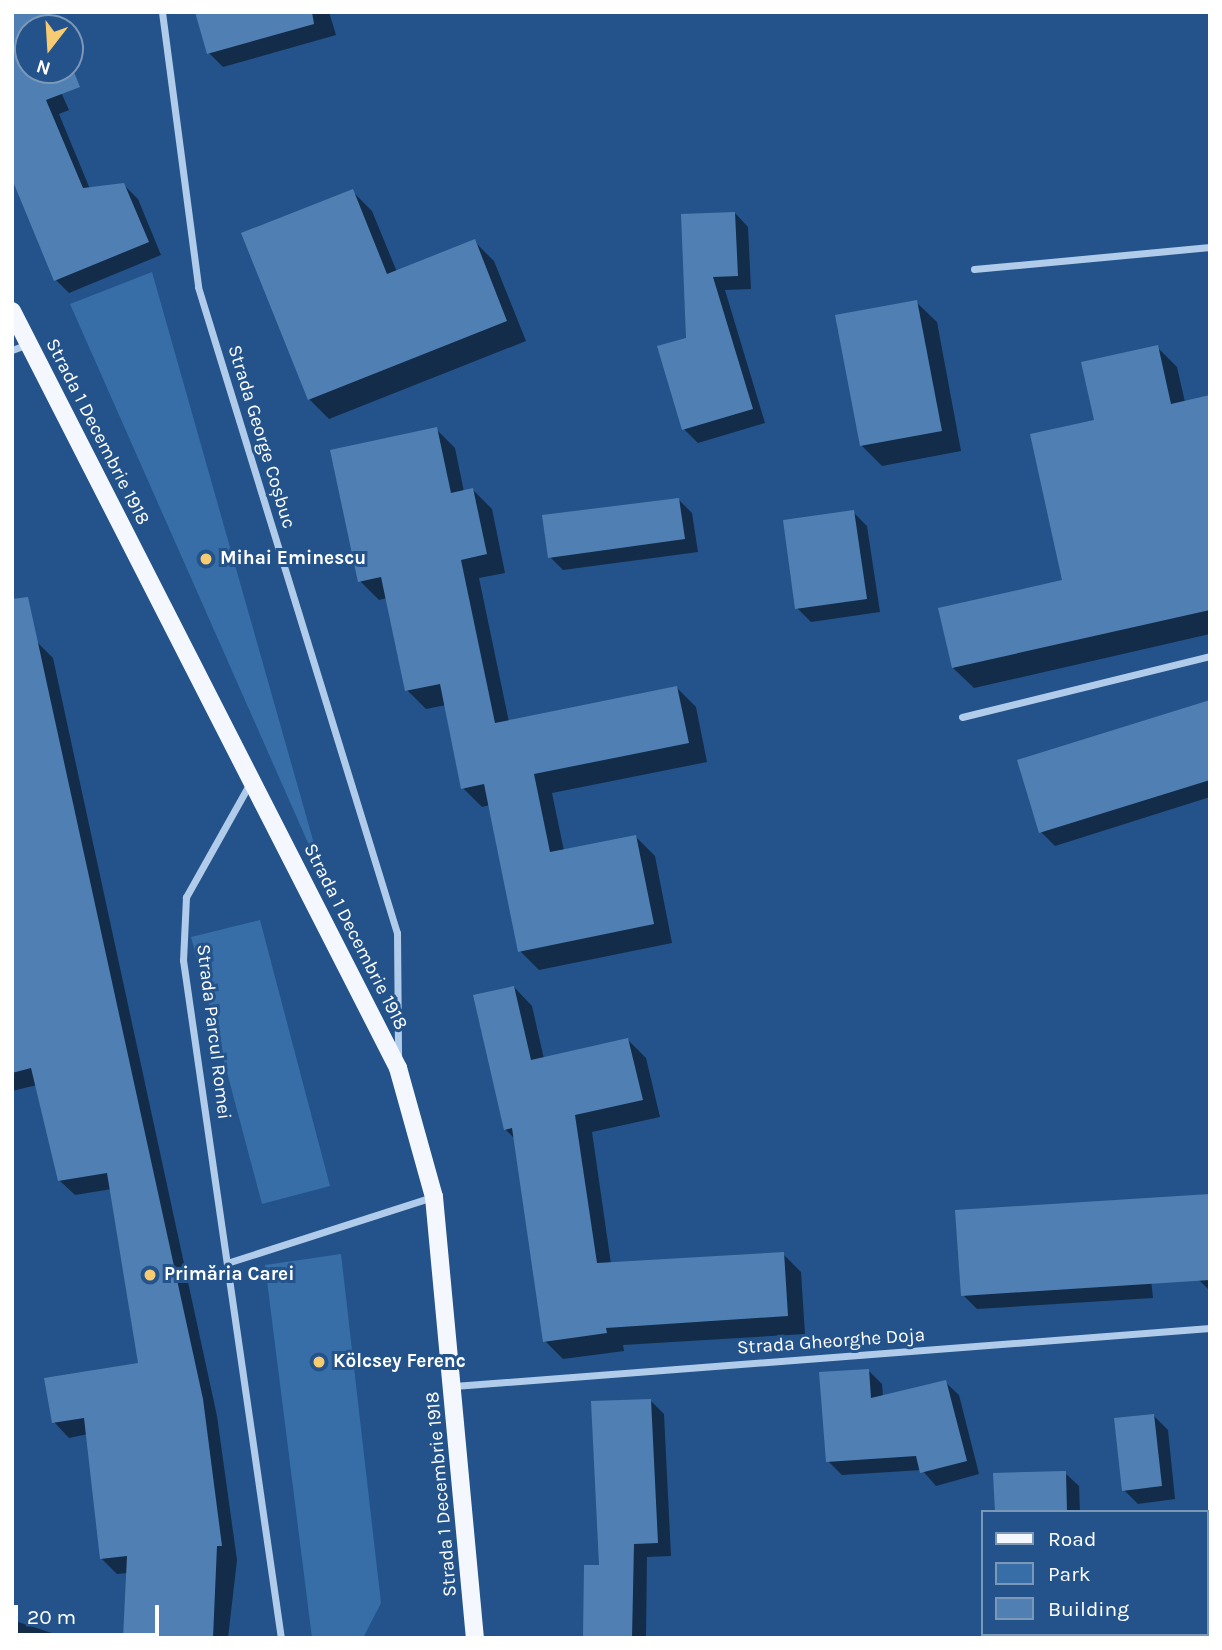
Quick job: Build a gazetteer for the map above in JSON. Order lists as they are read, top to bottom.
{
  "streets": {
    "main road": ["Strada 1 Decembrie 1918"],
    "street": ["Strada George Coșbuc", "Strada Parcul Romei", "Strada Gheorghe Doja"]
  },
  "crossings": [
    ["Strada 1 Decembrie 1918", "Strada George Coșbuc"],
    ["Strada 1 Decembrie 1918", "Strada Parcul Romei"],
    ["Strada 1 Decembrie 1918", "Strada Gheorghe Doja"]
  ],
  "places": ["Mihai Eminescu", "Primăria Carei", "Kölcsey Ferenc"],
  "legend": ["Road", "Park", "Building"],
  "scale_bar": "20 m",
  "north": "bottom"
}
